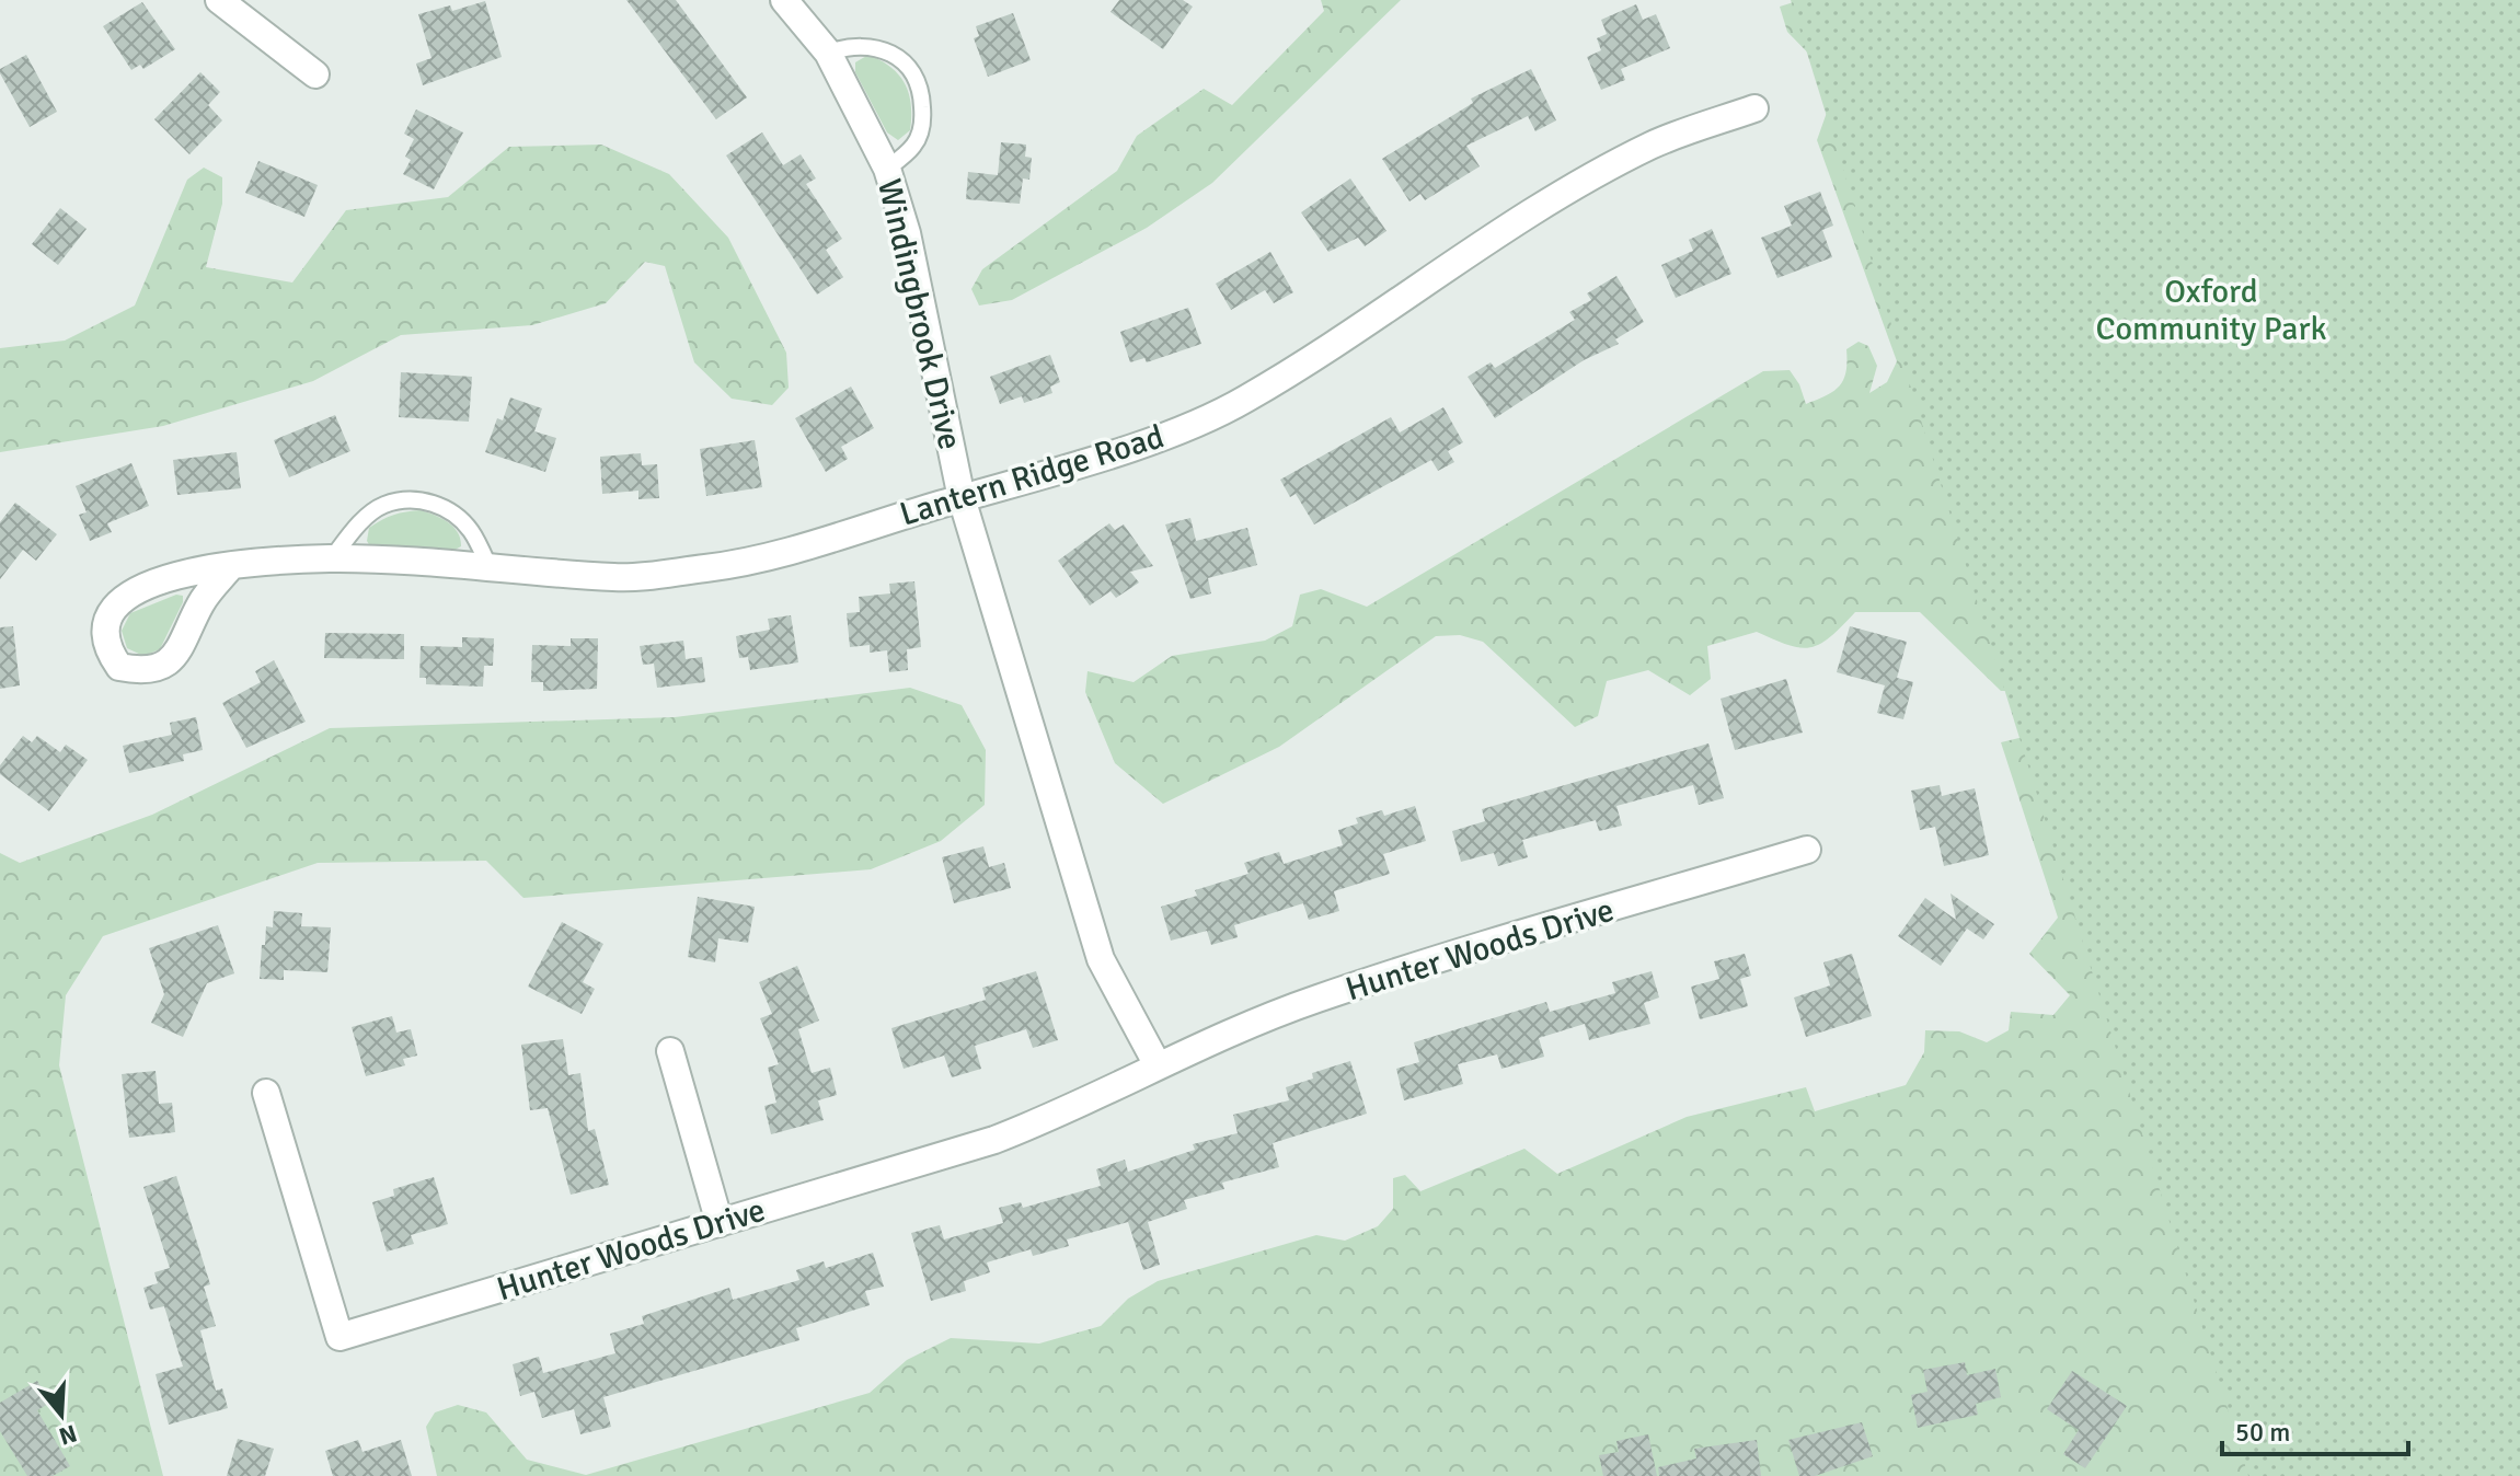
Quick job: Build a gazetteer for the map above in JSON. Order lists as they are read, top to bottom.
{
  "streets": {
    "street": ["Windingbrook Drive", "Lantern Ridge Road", "Hunter Woods Drive"]
  },
  "crossings": [
    ["Windingbrook Drive", "Lantern Ridge Road"]
  ],
  "parks": ["Oxford Community Park"],
  "scale_bar": "50 m",
  "north": "bottom"
}
